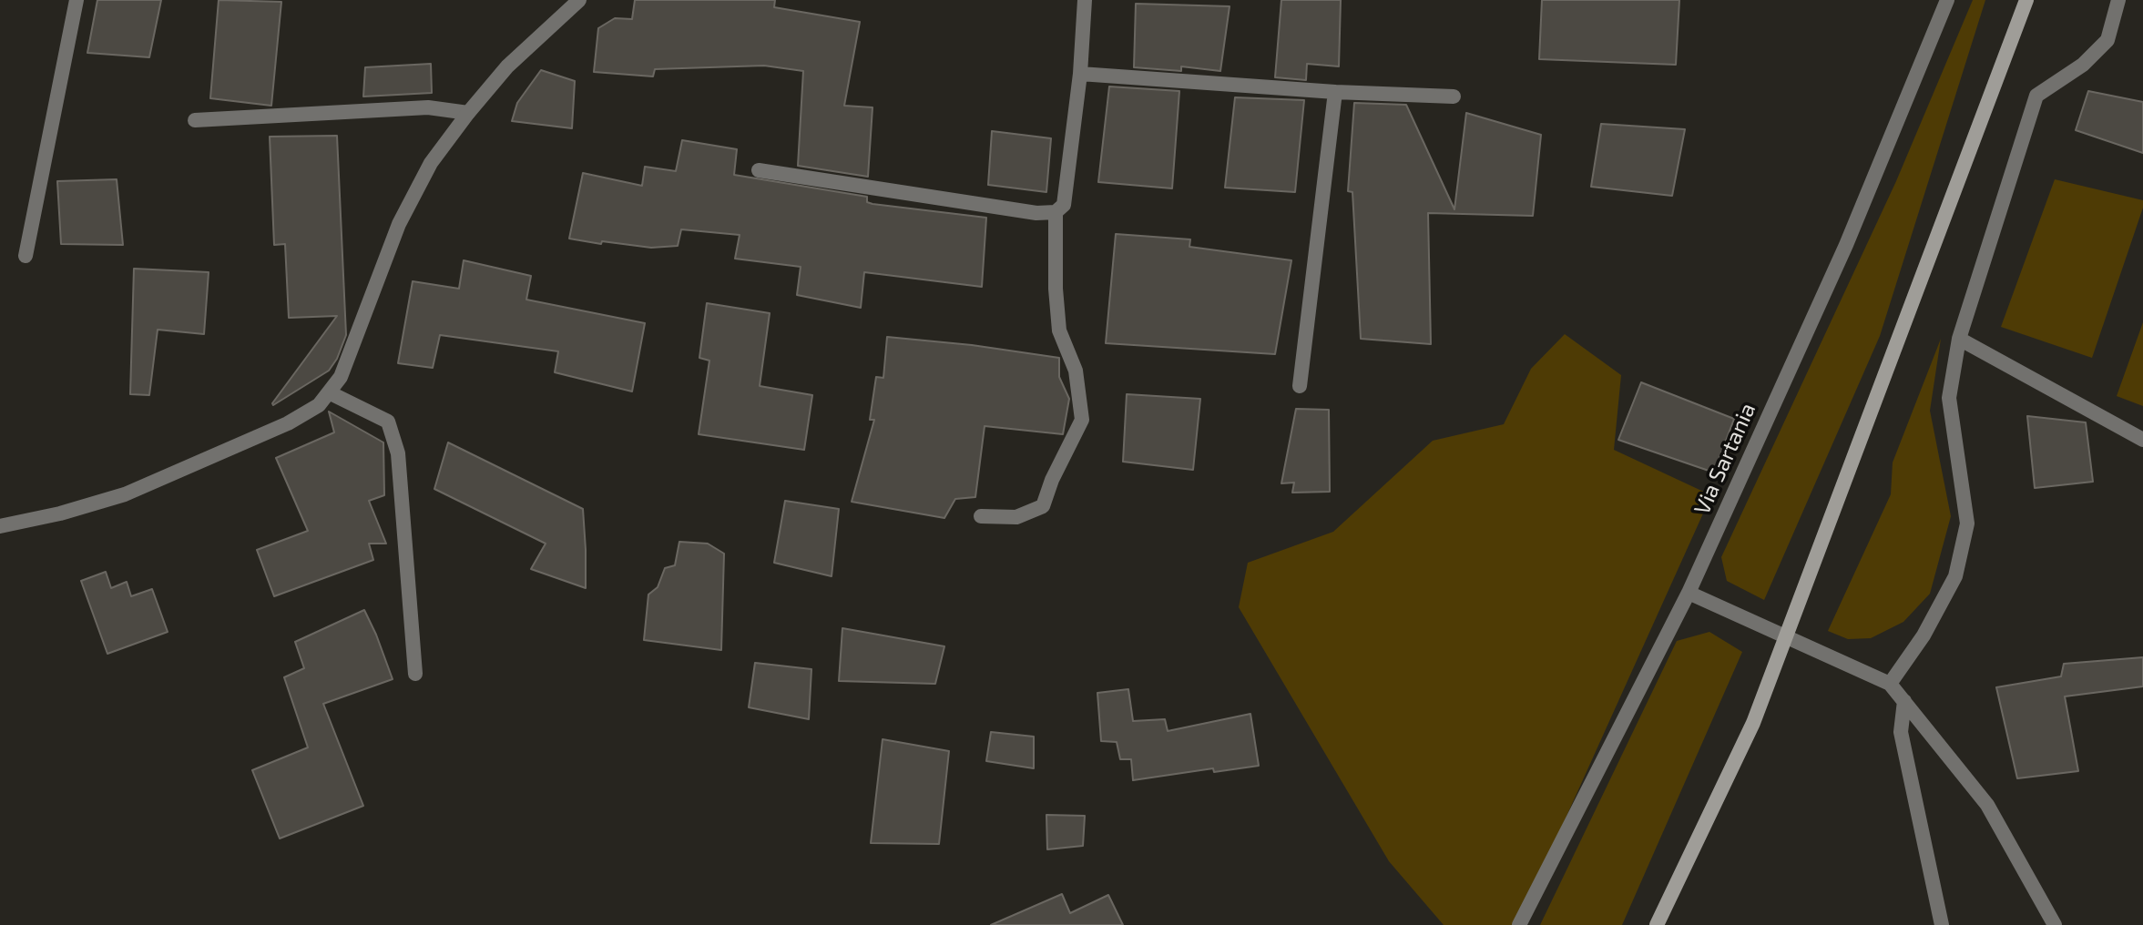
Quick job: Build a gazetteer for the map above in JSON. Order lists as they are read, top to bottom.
{
  "streets": {
    "street": ["Via Sartania"]
  }
}
